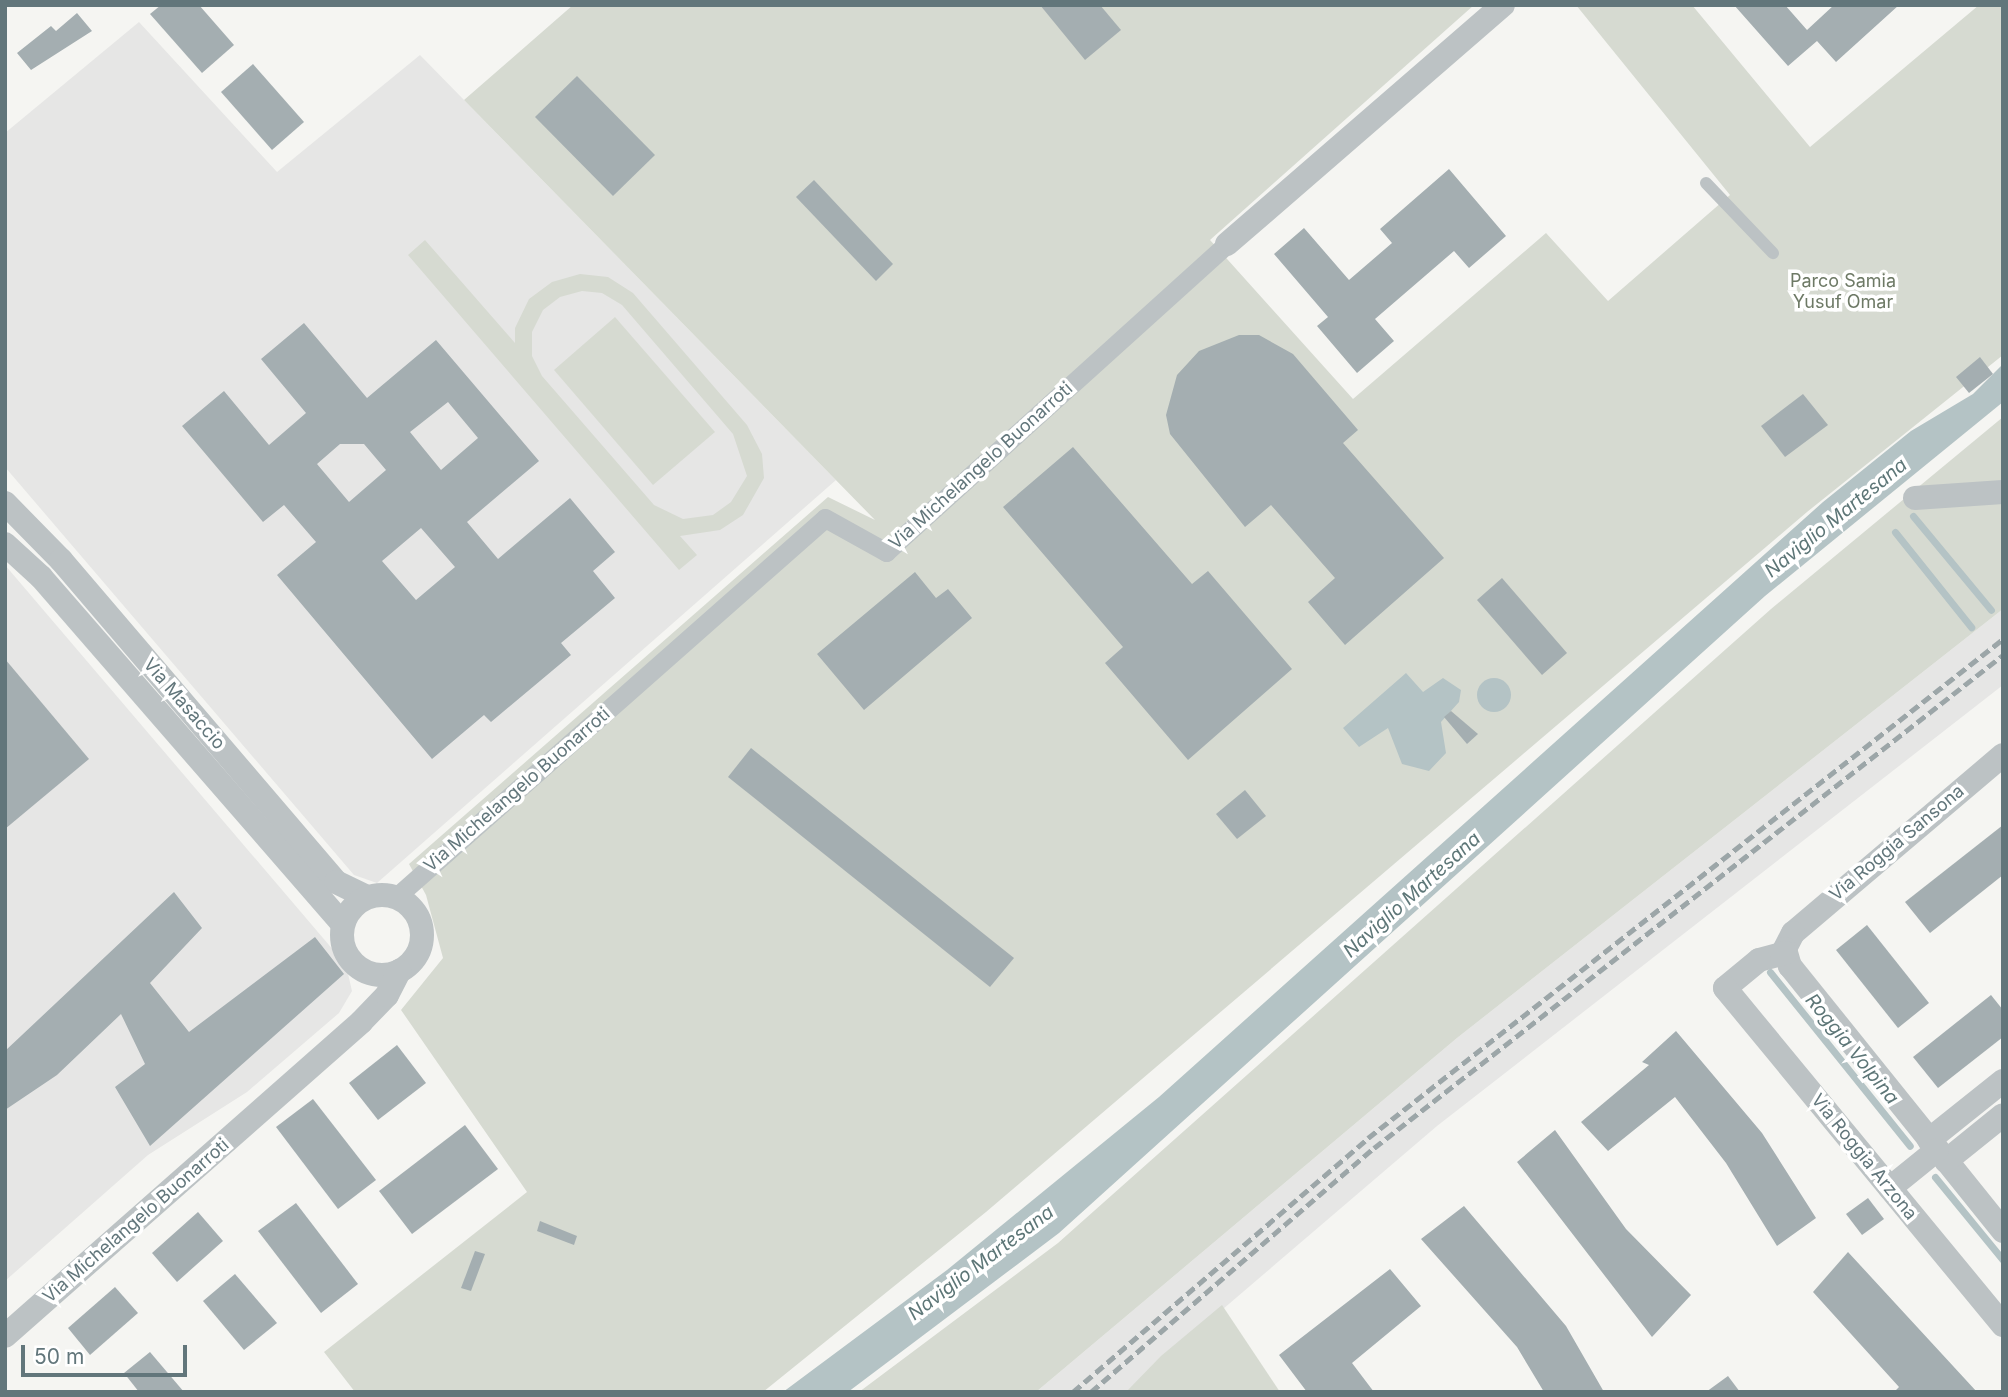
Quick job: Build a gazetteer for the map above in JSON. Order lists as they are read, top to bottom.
{
  "streets": {
    "street": [
      "Via Michelangelo Buonarroti",
      "Via Masaccio",
      "Via Roggia Sansona",
      "Via Roggia Arzona"
    ]
  },
  "crossings": [
    ["Via Michelangelo Buonarroti", "Via Masaccio"],
    ["Via Roggia Sansona", "Via Roggia Arzona"]
  ],
  "water": ["Naviglio Martesana", "Roggia Volpina"],
  "parks": ["Parco Samia Yusuf Omar"],
  "scale_bar": "50 m"
}
